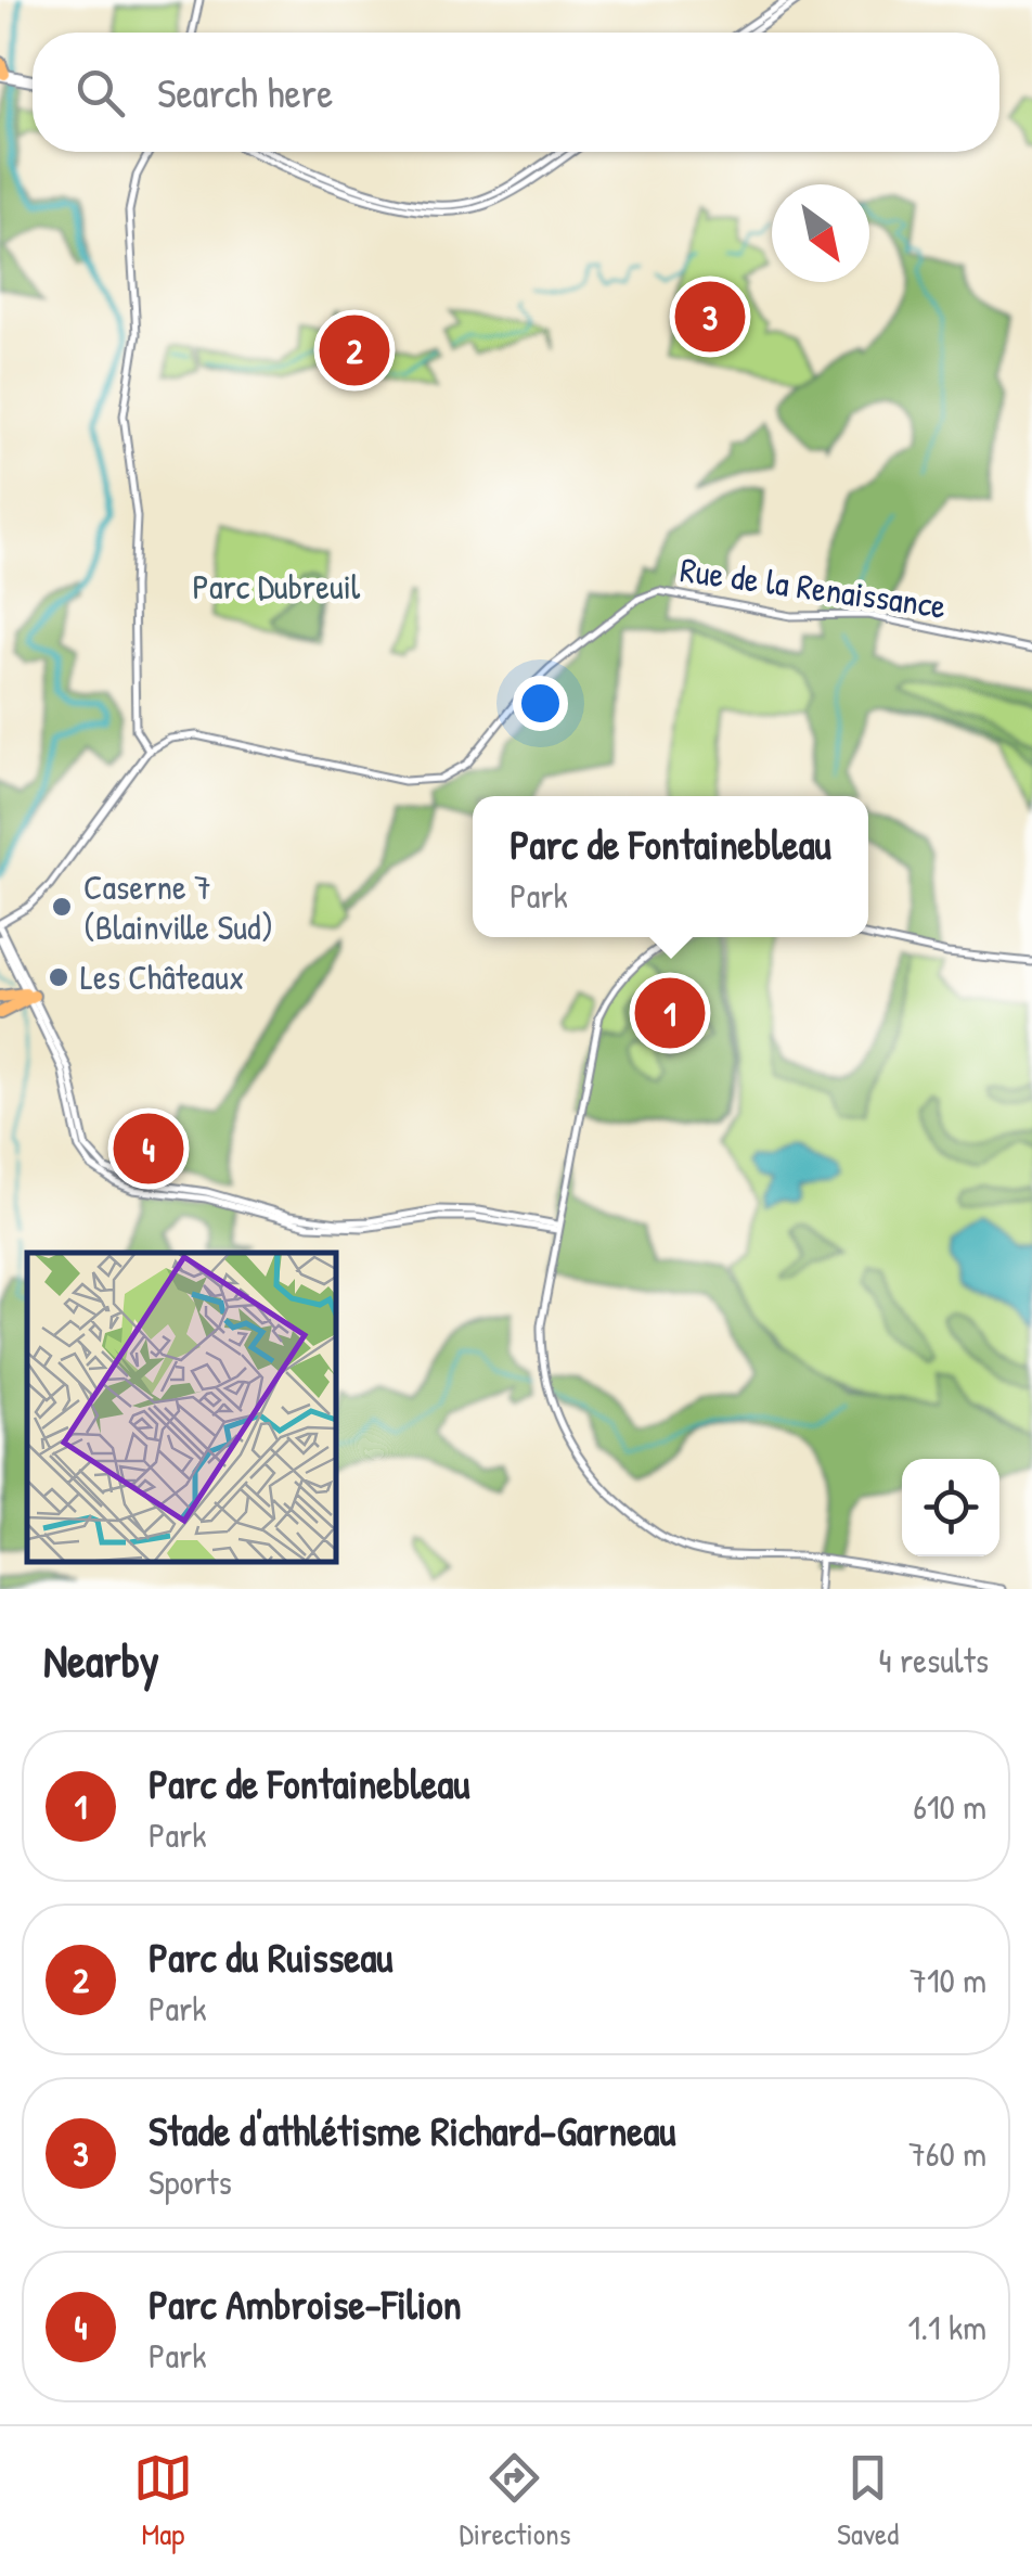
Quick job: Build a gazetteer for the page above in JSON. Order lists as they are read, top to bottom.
{
  "streets": {
    "street": ["Rue de la Renaissance"]
  },
  "parks": ["Parc Dubreuil"],
  "places": ["Caserne 7 (Blainville Sud)", "Les Châteaux"],
  "north": "bottom right",
  "page": {
    "search": "Search here",
    "pins": [
      "3",
      "2",
      "1",
      "4"
    ],
    "popup": ["Parc de Fontainebleau", "Park"],
    "heading": ["Nearby", "4 results"],
    "list": [
      {
        "mark": "1",
        "name": "Parc de Fontainebleau",
        "note": "Park",
        "value": "610 m"
      },
      {
        "mark": "2",
        "name": "Parc du Ruisseau",
        "note": "Park",
        "value": "710 m"
      },
      {
        "mark": "3",
        "name": "Stade d'athlétisme Richard-Garneau",
        "note": "Sports",
        "value": "760 m"
      },
      {
        "mark": "4",
        "name": "Parc Ambroise-Filion",
        "note": "Park",
        "value": "1.1 km"
      }
    ],
    "nav": ["Map", "Directions", "Saved"]
  }
}
